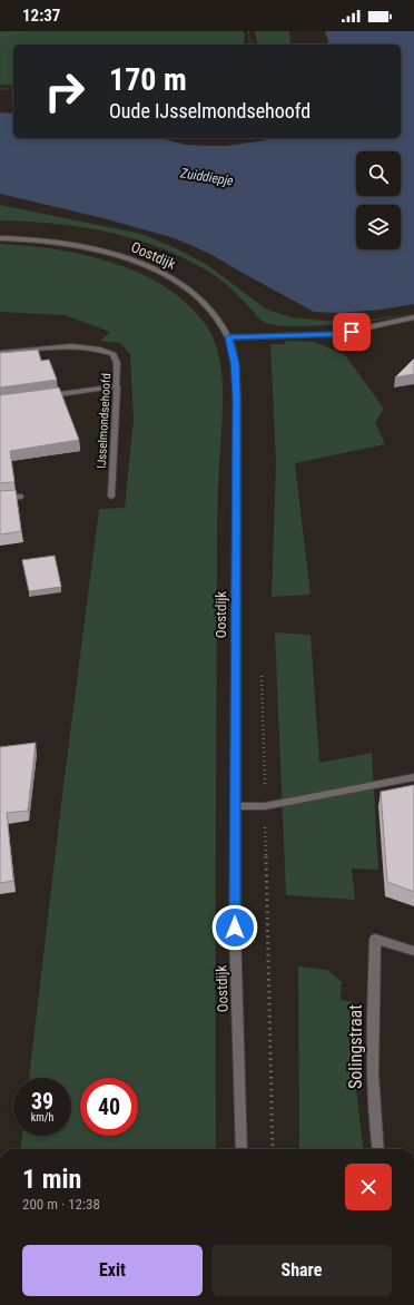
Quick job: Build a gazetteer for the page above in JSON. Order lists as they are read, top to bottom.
{
  "streets": {
    "street": ["Oostdijk", "IJsselmondsehoofd", "Solingstraat"]
  },
  "water": ["Zuiddiepje"],
  "page": {
    "status": "12:37",
    "turn": ["170 m", "Oude IJsselmondsehoofd"],
    "speed": "39 km/h",
    "limit": "40",
    "heading": ["1 min", "200 m · 12:38"],
    "buttons": ["Exit", "Share"]
  }
}
